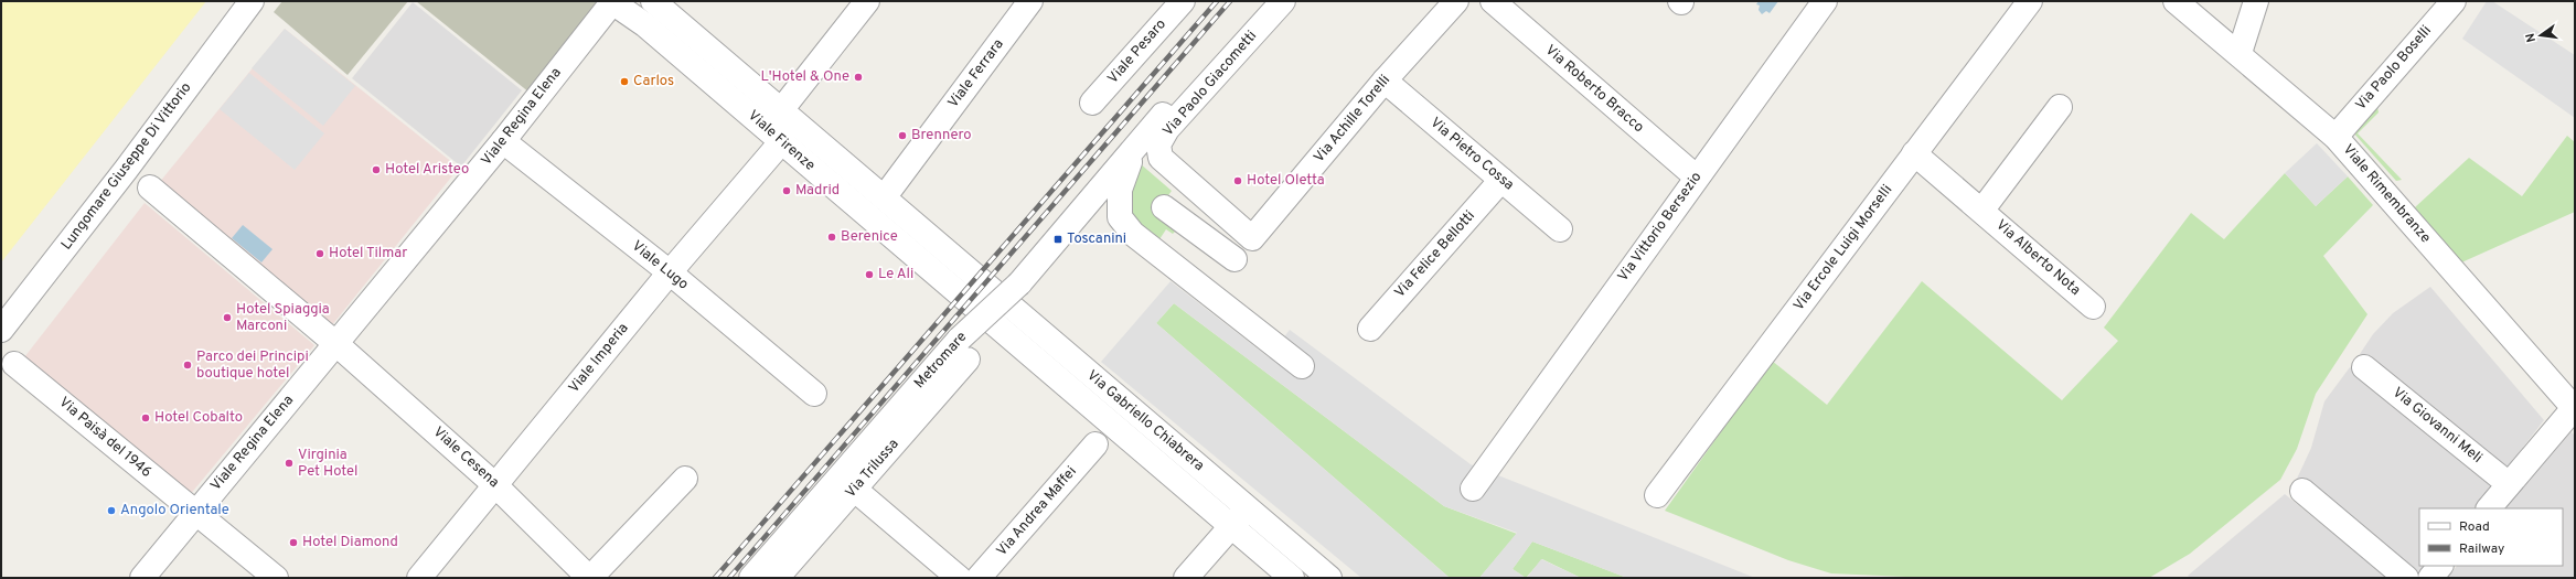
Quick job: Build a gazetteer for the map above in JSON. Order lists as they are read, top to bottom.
{
  "streets": {
    "street": [
      "Viale Pesaro",
      "Via Paolo Boselli",
      "Viale Ferrara",
      "Via Paolo Giacometti",
      "Via Roberto Bracco",
      "Viale Regina Elena",
      "Via Achille Torelli",
      "Viale Firenze",
      "Via Pietro Cossa",
      "Lungomare Giuseppe Di Vittorio",
      "Viale Rimembranze",
      "Via Vittorio Bersezio",
      "Via Ercole Luigi Morselli",
      "Via Felice Bellotti",
      "Via Alberto Nota",
      "Viale Lugo",
      "Viale Imperia",
      "Metromare",
      "Via Gabriello Chiabrera",
      "Via Giovanni Meli",
      "Via Paisà del 1946",
      "Viale Cesena",
      "Via Trilussa",
      "Via Andrea Maffei"
    ]
  },
  "crossings": [
    ["Via Paolo Boselli", "Viale Rimembranze"],
    ["Via Paolo Giacometti", "Via Achille Torelli"],
    ["Via Roberto Bracco", "Via Vittorio Bersezio"],
    ["Viale Regina Elena", "Viale Firenze"],
    ["Viale Regina Elena", "Viale Lugo"],
    ["Viale Regina Elena", "Via Paisà del 1946"],
    ["Viale Regina Elena", "Viale Cesena"],
    ["Via Achille Torelli", "Via Pietro Cossa"],
    ["Viale Firenze", "Viale Imperia"],
    ["Viale Firenze", "Via Gabriello Chiabrera"],
    ["Via Pietro Cossa", "Via Felice Bellotti"],
    ["Via Ercole Luigi Morselli", "Via Alberto Nota"],
    ["Viale Lugo", "Viale Imperia"],
    ["Viale Imperia", "Viale Cesena"],
    ["Metromare", "Via Trilussa"]
  ],
  "places": {
    "other": [
      "L'Hotel & One",
      "Carlos",
      "Brennero",
      "Hotel Aristeo",
      "Hotel Oletta",
      "Madrid",
      "Berenice",
      "Hotel Tilmar",
      "Le Ali",
      "Hotel Spiaggia Marconi",
      "Parco dei Principi boutique hotel",
      "Hotel Cobalto",
      "Virginia Pet Hotel",
      "Angolo Orientale",
      "Hotel Diamond"
    ],
    "transit": ["Toscanini"]
  },
  "legend": ["Road", "Railway"],
  "north": "left"
}
